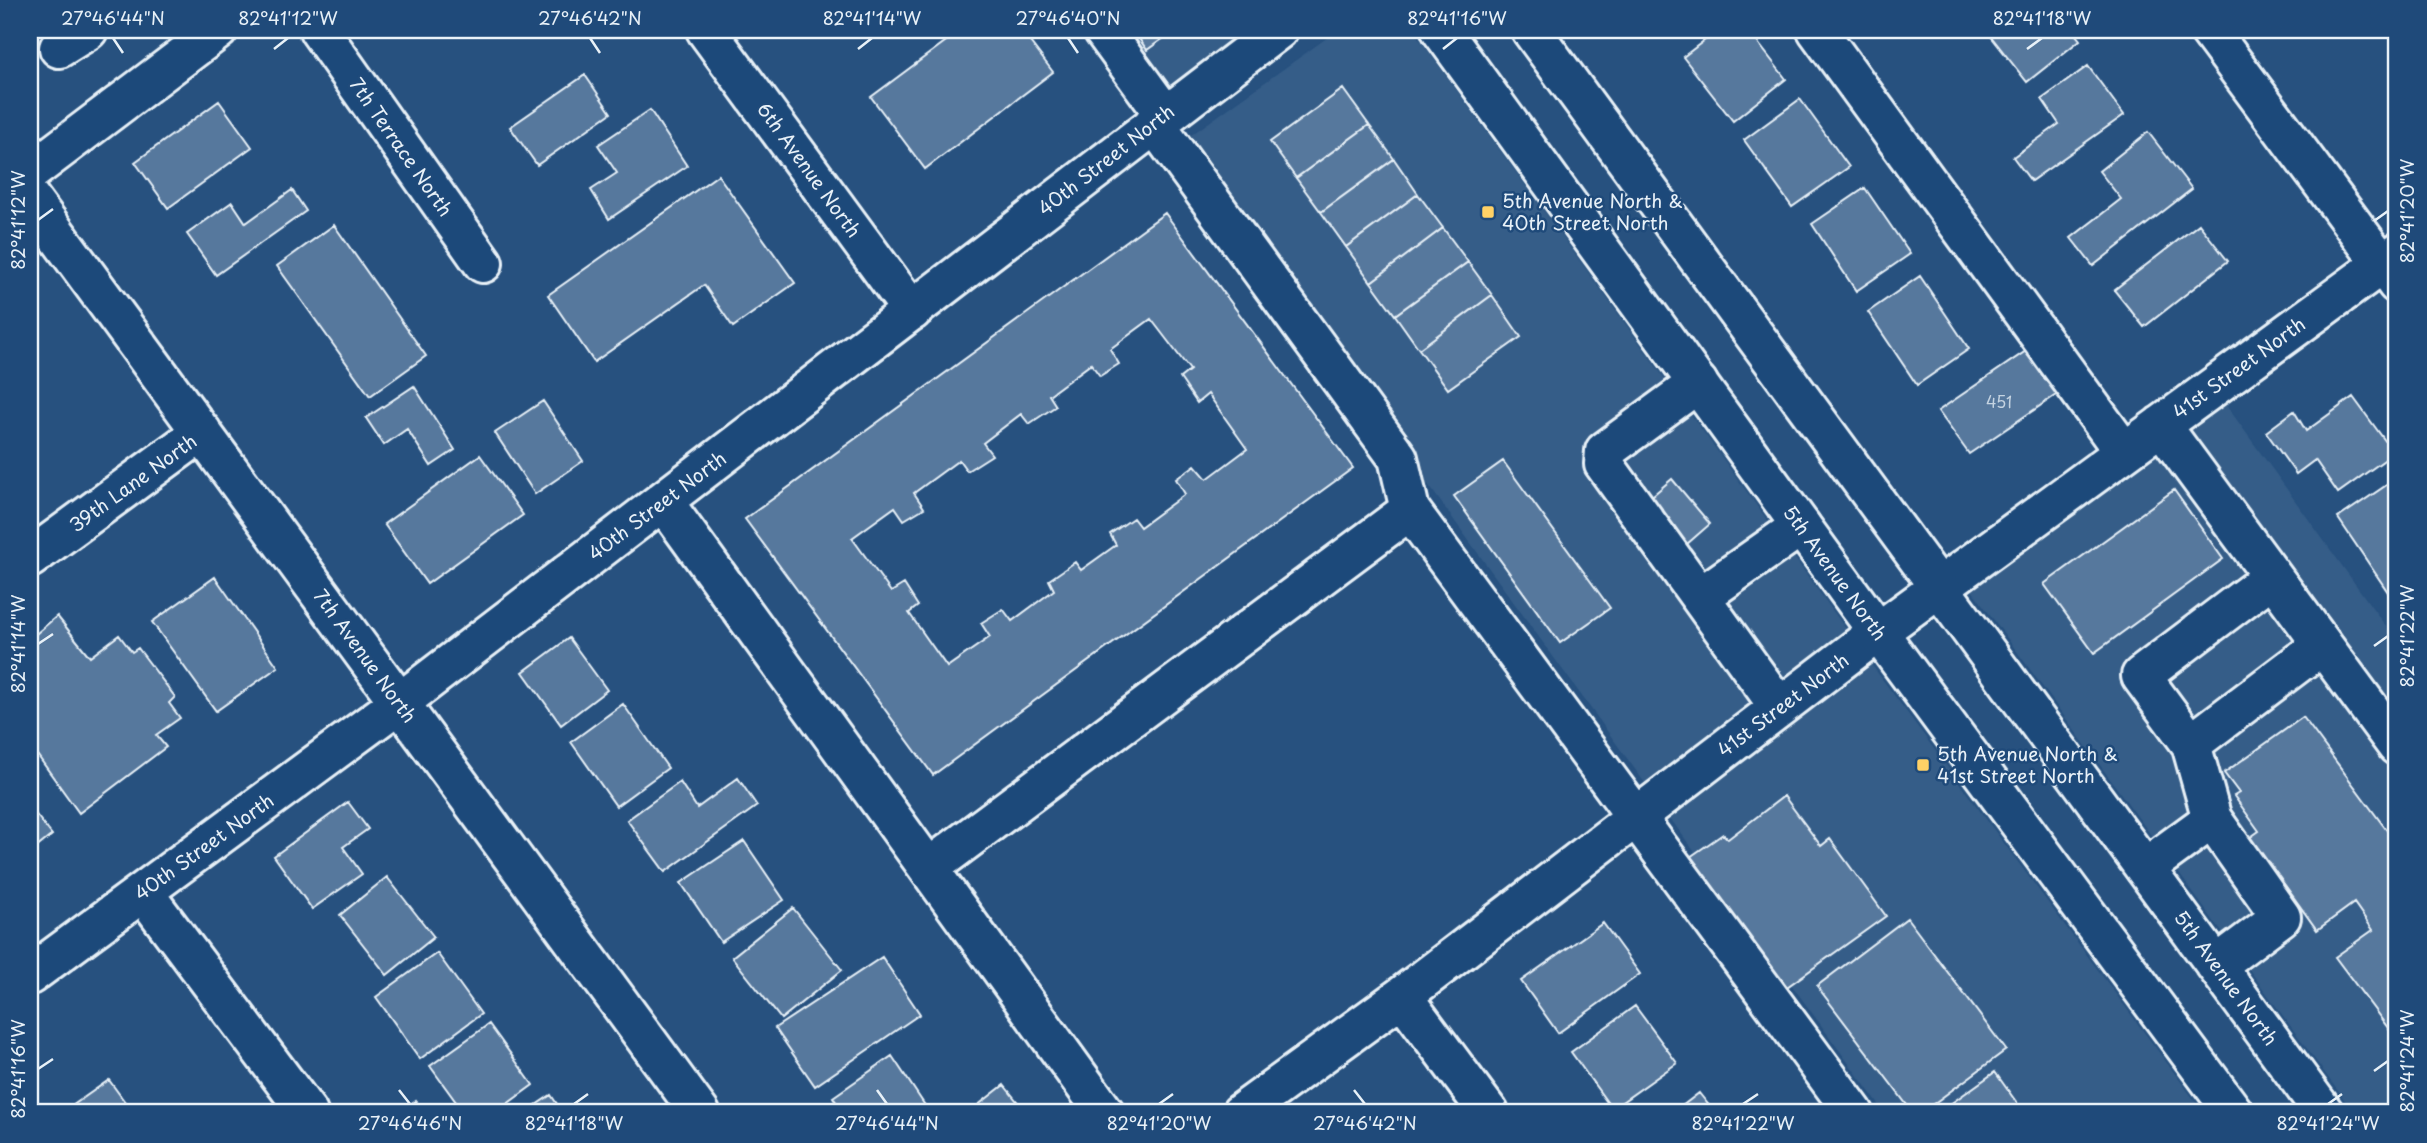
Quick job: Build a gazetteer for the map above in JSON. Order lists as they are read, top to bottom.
{
  "streets": {
    "street": [
      "7th Terrace North",
      "40th Street North",
      "6th Avenue North",
      "41st Street North",
      "39th Lane North",
      "5th Avenue North",
      "7th Avenue North"
    ]
  },
  "crossings": [
    ["40th Street North", "6th Avenue North"],
    ["40th Street North", "7th Avenue North"],
    ["41st Street North", "5th Avenue North"],
    ["39th Lane North", "7th Avenue North"]
  ],
  "places": {
    "transit": ["5th Avenue North & 40th Street North", "5th Avenue North & 41st Street North"]
  },
  "house_numbers": ["451"],
  "coordinates": [
    "27°46'44\"N",
    "82°41'12\"W",
    "27°46'42\"N",
    "82°41'14\"W",
    "27°46'40\"N",
    "82°41'16\"W",
    "82°41'18\"W",
    "82°41'20\"W",
    "82°41'22\"W",
    "82°41'24\"W",
    "27°46'46\"N"
  ]
}
